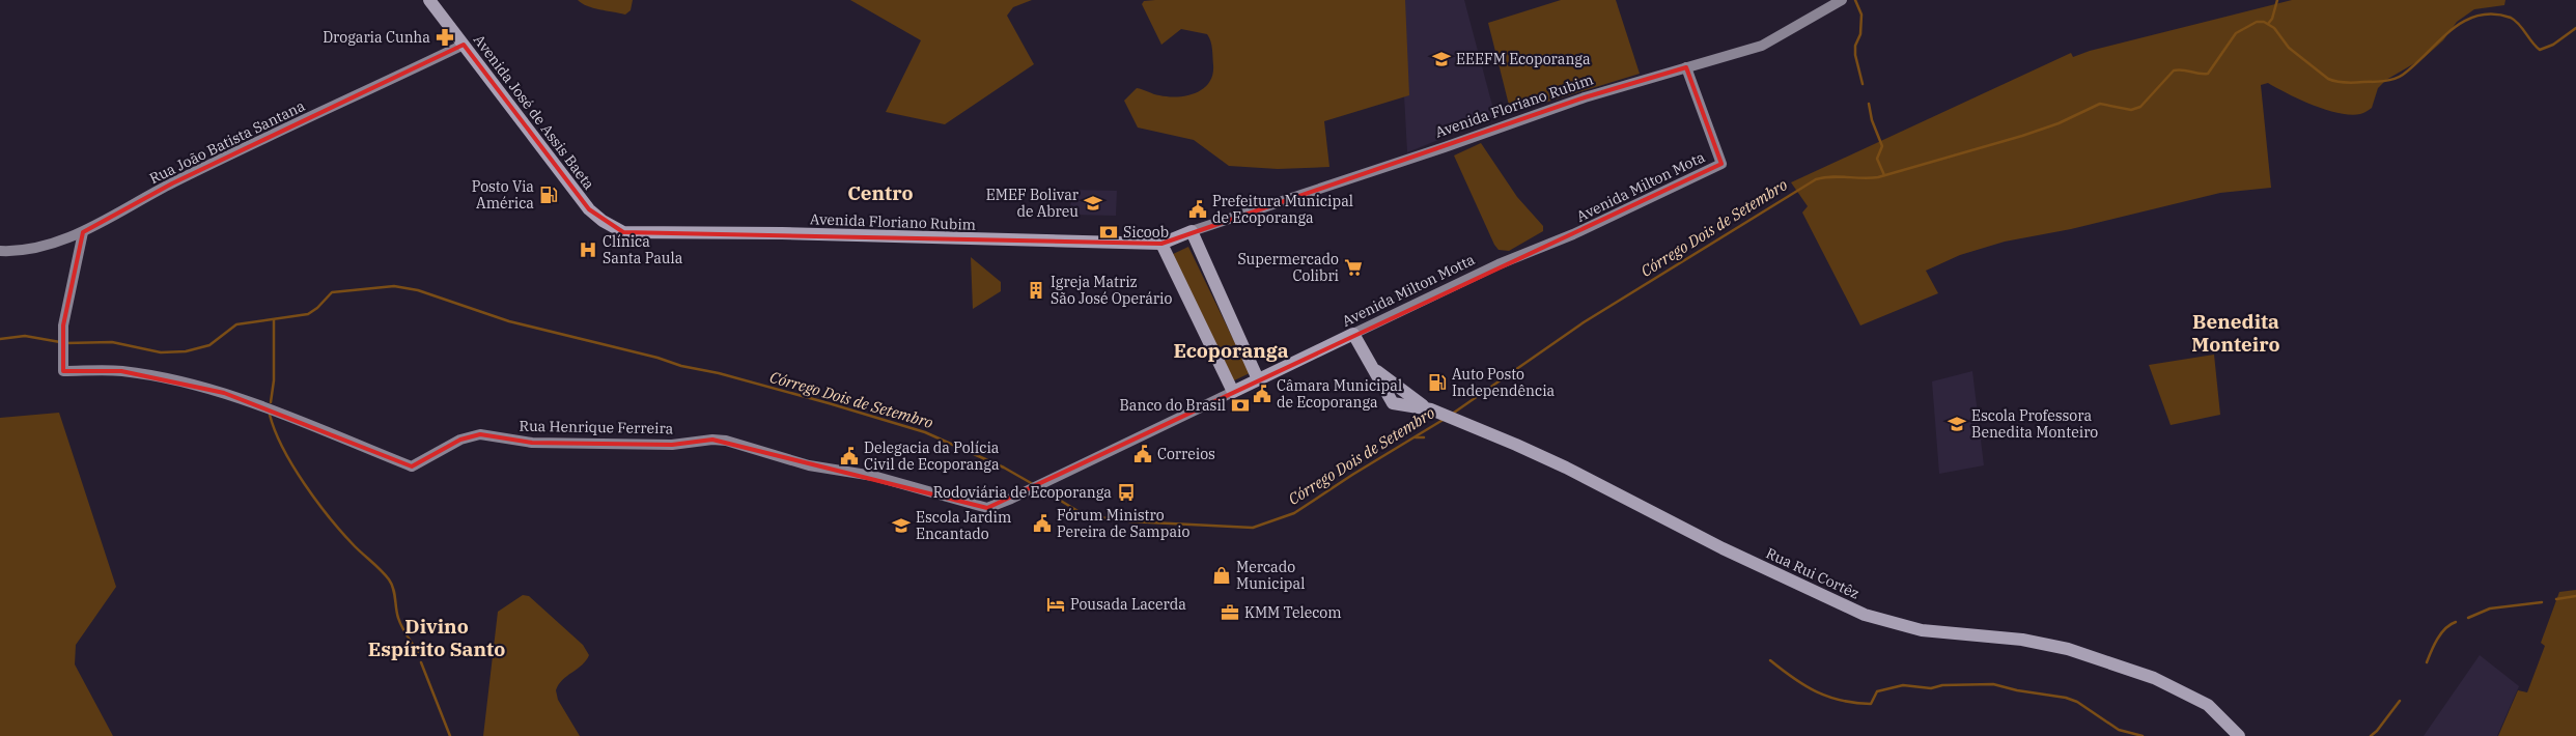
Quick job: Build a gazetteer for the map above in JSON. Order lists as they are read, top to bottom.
{
  "streets": {
    "main road": [
      "Avenida Floriano Rubim",
      "Avenida José de Assis Baeta",
      "Avenida Milton Motta",
      "Rua Rui Cortêz"
    ],
    "street": ["Rua João Batista Santana", "Avenida Milton Mota", "Rua Henrique Ferreira"]
  },
  "crossings": [
    ["Avenida Floriano Rubim", "Avenida José de Assis Baeta"],
    ["Avenida Floriano Rubim", "Avenida Milton Mota"],
    ["Avenida José de Assis Baeta", "Rua João Batista Santana"],
    ["Rua João Batista Santana", "Rua Henrique Ferreira"],
    ["Avenida Milton Mota", "Avenida Milton Motta"],
    ["Avenida Milton Motta", "Rua Henrique Ferreira"],
    ["Avenida Milton Motta", "Rua Rui Cortêz"]
  ],
  "districts": [
    "Centro",
    "Benedita Monteiro",
    "Ecoporanga",
    "Divino Espírito Santo"
  ],
  "water": ["Córrego Dois de Setembro"],
  "places": {
    "pharmacy": ["Drogaria Cunha"],
    "school or university": [
      "EEEFM Ecoporanga",
      "EMEF Bolivar de Abreu",
      "Escola Professora Benedita Monteiro",
      "Escola Jardim Encantado"
    ],
    "fuel station": ["Posto Via América", "Auto Posto Independência"],
    "public building": [
      "Prefeitura Municipal de Ecoporanga",
      "Câmara Municipal de Ecoporanga",
      "Correios",
      "Delegacia da Polícia Civil de Ecoporanga",
      "Fórum Ministro Pereira de Sampaio"
    ],
    "bank": ["Sicoob", "Banco do Brasil"],
    "hospital": ["Clínica Santa Paula"],
    "supermarket": ["Supermercado Colibri"],
    "building": ["Igreja Matriz São José Operário"],
    "bus stop": ["Rodoviária de Ecoporanga"],
    "shop": ["Mercado Municipal"],
    "hotel": ["Pousada Lacerda"],
    "office": ["KMM Telecom"]
  }
}
